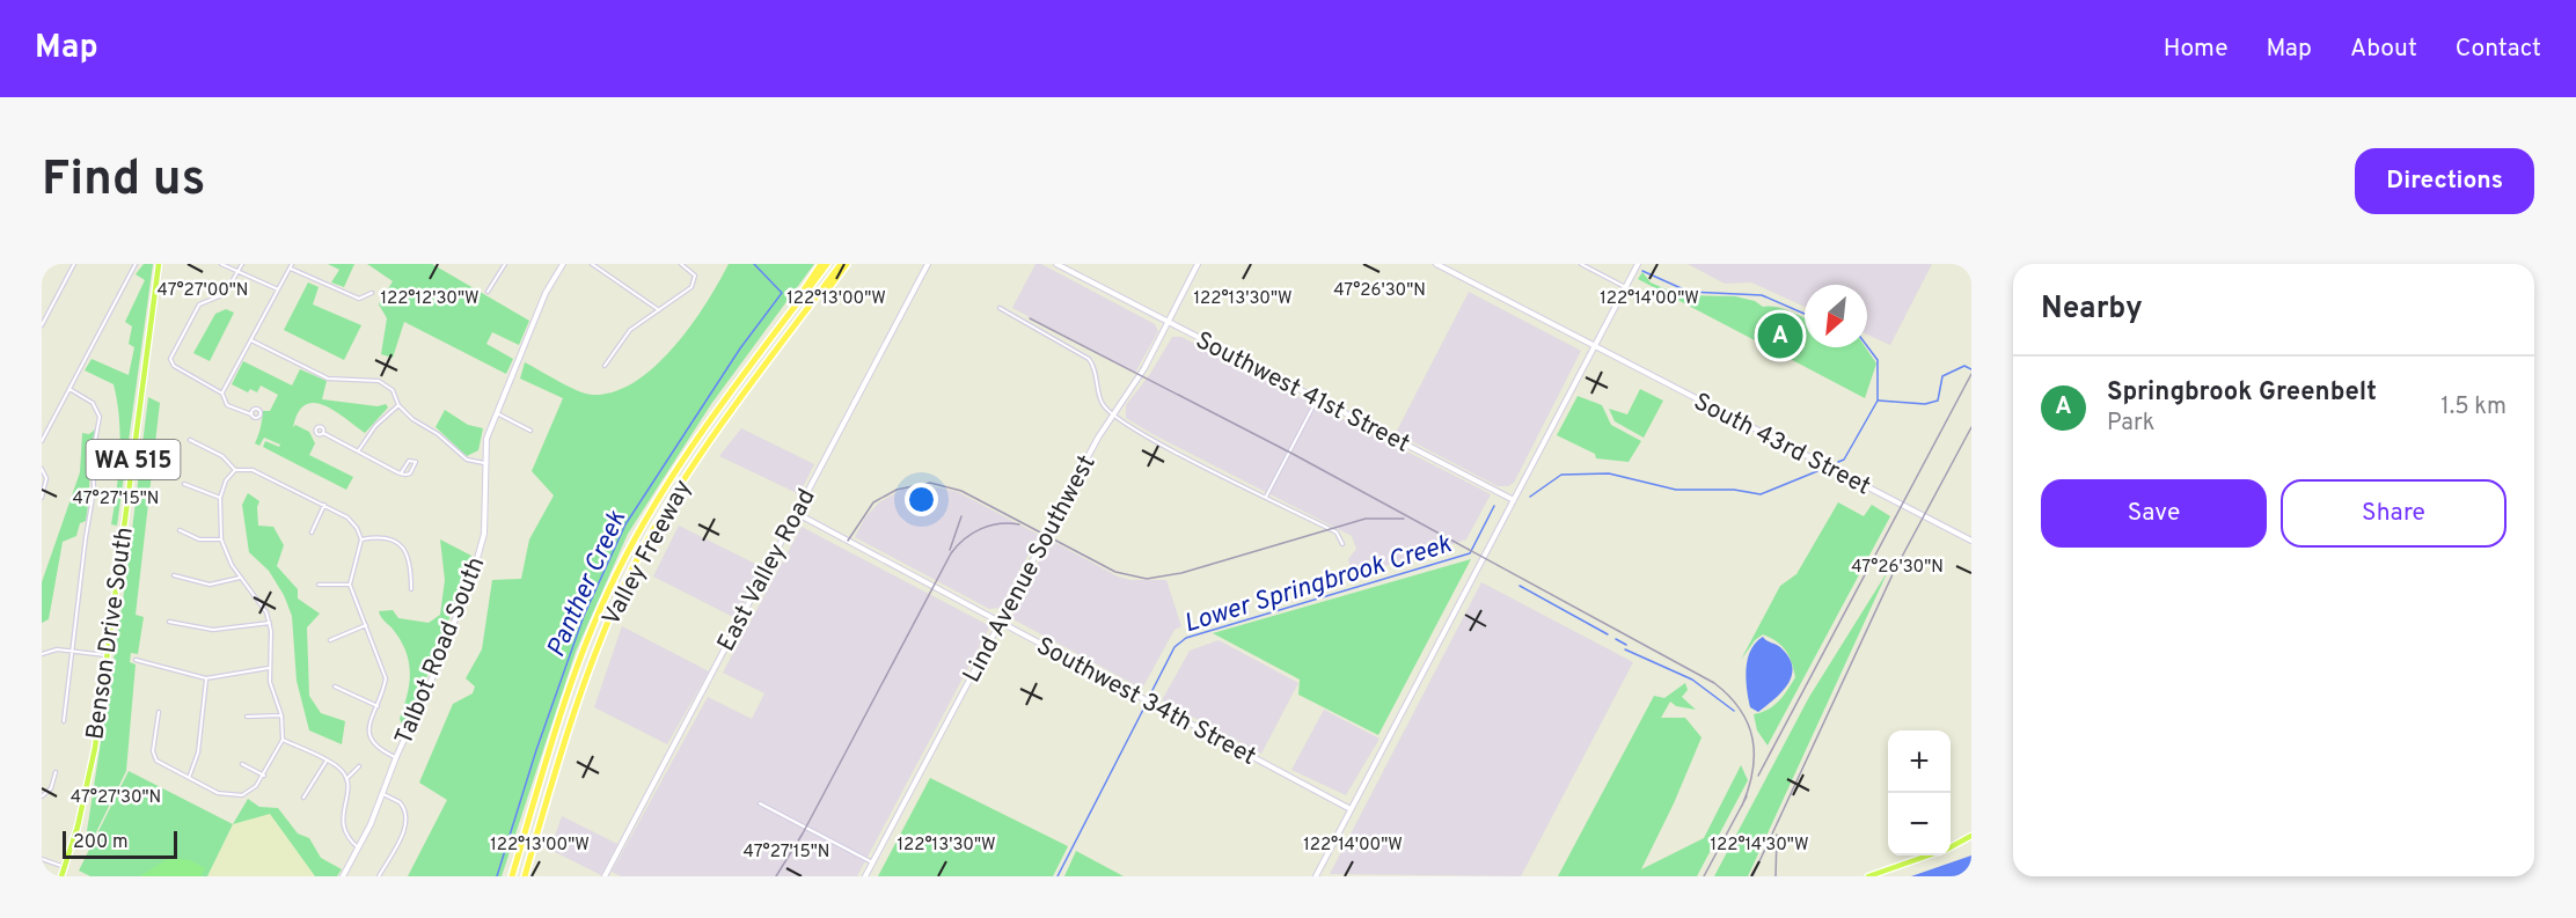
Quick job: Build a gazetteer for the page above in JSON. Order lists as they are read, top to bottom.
{
  "streets": {
    "highway": ["Valley Freeway"],
    "main road": ["WA 515", "Benson Drive South"],
    "street": [
      "Southwest 41st Street",
      "South 43rd Street",
      "Lind Avenue Southwest",
      "East Valley Road",
      "Talbot Road South",
      "Southwest 34th Street"
    ]
  },
  "crossings": [
    ["Southwest 41st Street", "Lind Avenue Southwest"],
    ["Lind Avenue Southwest", "Southwest 34th Street"],
    ["East Valley Road", "Southwest 34th Street"]
  ],
  "water": ["Lower Springbrook Creek", "Panther Creek"],
  "scale_bar": "200 m",
  "north": "bottom left",
  "page": {
    "header": "Map",
    "nav": [
      "Home",
      "Map",
      "About",
      "Contact"
    ],
    "buttons": [
      "Directions",
      ["Save", "Share"]
    ],
    "title": "Find us",
    "heading": "Nearby",
    "pins": "A",
    "list": [
      {
        "mark": "A",
        "name": "Springbrook Greenbelt",
        "note": "Park",
        "value": "1.5 km"
      }
    ],
    "map_buttons": ["+", "−"],
    "scale": "200 m"
  },
  "coordinates": [
    "47°27'00\"N",
    "47°26'30\"N",
    "122°12'30\"W",
    "122°13'00\"W",
    "122°13'30\"W",
    "122°14'00\"W",
    "47°27'15\"N",
    "47°27'30\"N",
    "122°14'30\"W"
  ]
}
